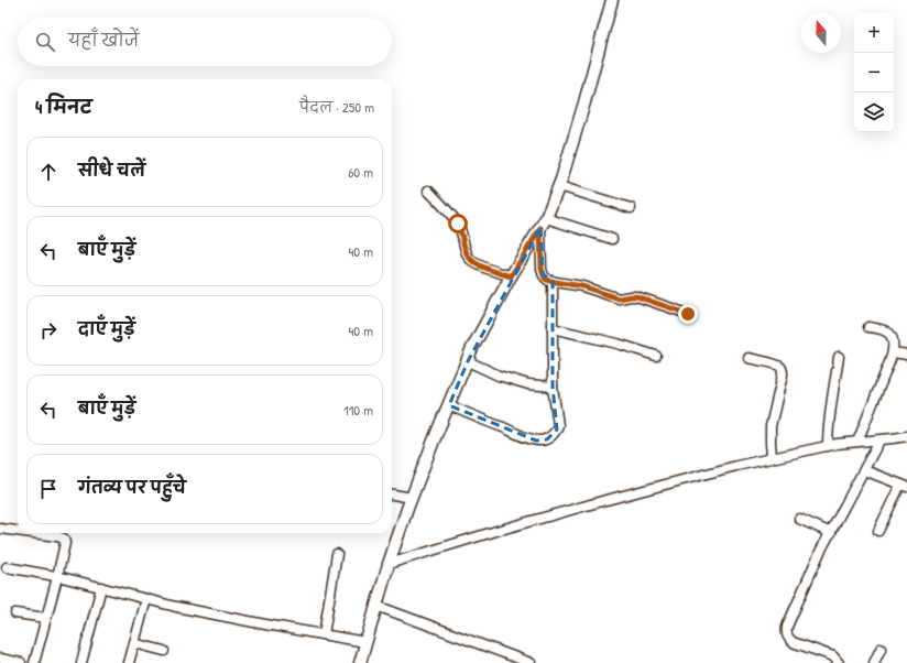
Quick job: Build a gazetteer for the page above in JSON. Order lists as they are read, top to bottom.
{
  "north": "top",
  "page": {
    "map_buttons": ["+", "−"],
    "search": "यहाँ खोजें",
    "heading": ["4 मिनट", "पैदल · 250 m"],
    "list": [
      ["सीधे चलें", "60 m"],
      ["बाएँ मुड़ें", "40 m"],
      ["दाएँ मुड़ें", "40 m"],
      ["बाएँ मुड़ें", "110 m"],
      "गंतव्य पर पहुँचे"
    ]
  }
}
